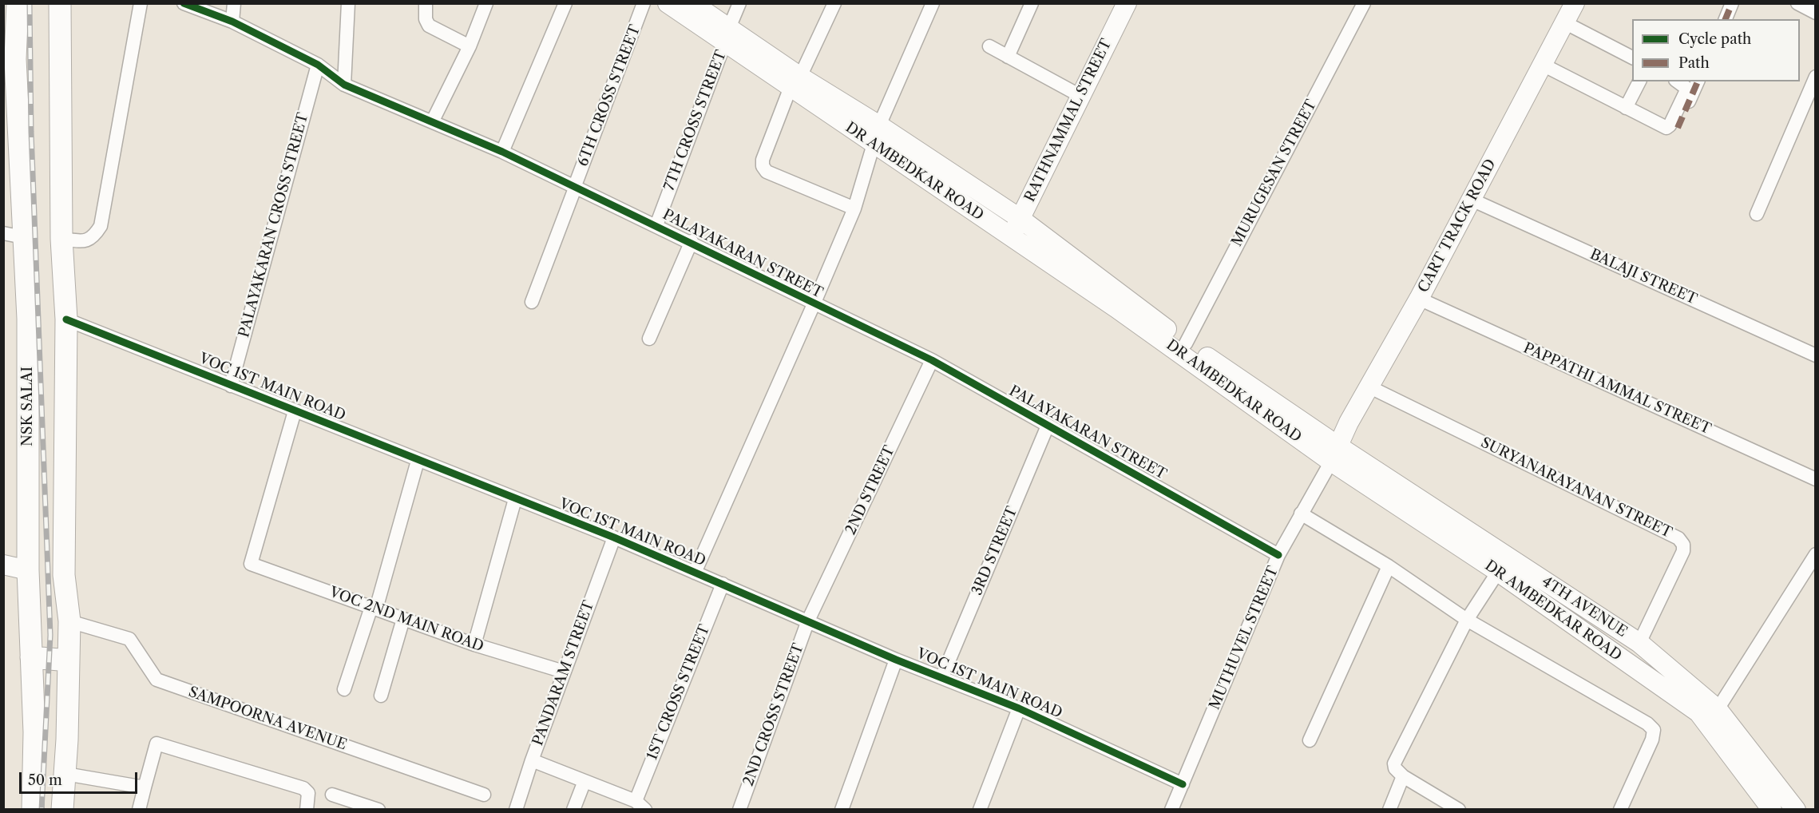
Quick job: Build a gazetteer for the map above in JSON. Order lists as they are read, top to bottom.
{
  "streets": {
    "main road": [
      "RATHNAMMAL STREET",
      "DR AMBEDKAR ROAD",
      "CART TRACK ROAD",
      "NSK SALAI",
      "4TH AVENUE"
    ],
    "street": [
      "6TH CROSS STREET",
      "7TH CROSS STREET",
      "MURUGESAN STREET",
      "PALAYAKARAN CROSS STREET",
      "PALAYAKARAN STREET",
      "BALAJI STREET",
      "VOC 1ST MAIN ROAD",
      "PAPPATHI AMMAL STREET",
      "SURYANARAYANAN STREET",
      "2ND STREET",
      "3RD STREET",
      "VOC 2ND MAIN ROAD",
      "MUTHUVEL STREET",
      "PANDARAM STREET",
      "1ST CROSS STREET",
      "2ND CROSS STREET",
      "SAMPOORNA AVENUE"
    ]
  },
  "crossings": [
    ["6TH CROSS STREET", "PALAYAKARAN STREET"],
    ["7TH CROSS STREET", "DR AMBEDKAR ROAD"],
    ["7TH CROSS STREET", "PALAYAKARAN STREET"],
    ["RATHNAMMAL STREET", "DR AMBEDKAR ROAD"],
    ["DR AMBEDKAR ROAD", "MURUGESAN STREET"],
    ["DR AMBEDKAR ROAD", "CART TRACK ROAD"],
    ["DR AMBEDKAR ROAD", "4TH AVENUE"],
    ["DR AMBEDKAR ROAD", "MUTHUVEL STREET"],
    ["PALAYAKARAN CROSS STREET", "PALAYAKARAN STREET"],
    ["PALAYAKARAN CROSS STREET", "VOC 1ST MAIN ROAD"],
    ["CART TRACK ROAD", "BALAJI STREET"],
    ["CART TRACK ROAD", "PAPPATHI AMMAL STREET"],
    ["CART TRACK ROAD", "SURYANARAYANAN STREET"],
    ["CART TRACK ROAD", "4TH AVENUE"],
    ["CART TRACK ROAD", "MUTHUVEL STREET"],
    ["PALAYAKARAN STREET", "2ND STREET"],
    ["PALAYAKARAN STREET", "3RD STREET"],
    ["PALAYAKARAN STREET", "MUTHUVEL STREET"],
    ["VOC 1ST MAIN ROAD", "2ND STREET"],
    ["VOC 1ST MAIN ROAD", "3RD STREET"],
    ["VOC 1ST MAIN ROAD", "VOC 2ND MAIN ROAD"],
    ["VOC 1ST MAIN ROAD", "MUTHUVEL STREET"],
    ["VOC 1ST MAIN ROAD", "PANDARAM STREET"],
    ["VOC 1ST MAIN ROAD", "1ST CROSS STREET"],
    ["VOC 1ST MAIN ROAD", "2ND CROSS STREET"],
    ["SURYANARAYANAN STREET", "4TH AVENUE"],
    ["2ND STREET", "2ND CROSS STREET"],
    ["4TH AVENUE", "MUTHUVEL STREET"],
    ["VOC 2ND MAIN ROAD", "PANDARAM STREET"]
  ],
  "legend": ["Cycle path", "Path"],
  "scale_bar": "50 m"
}
